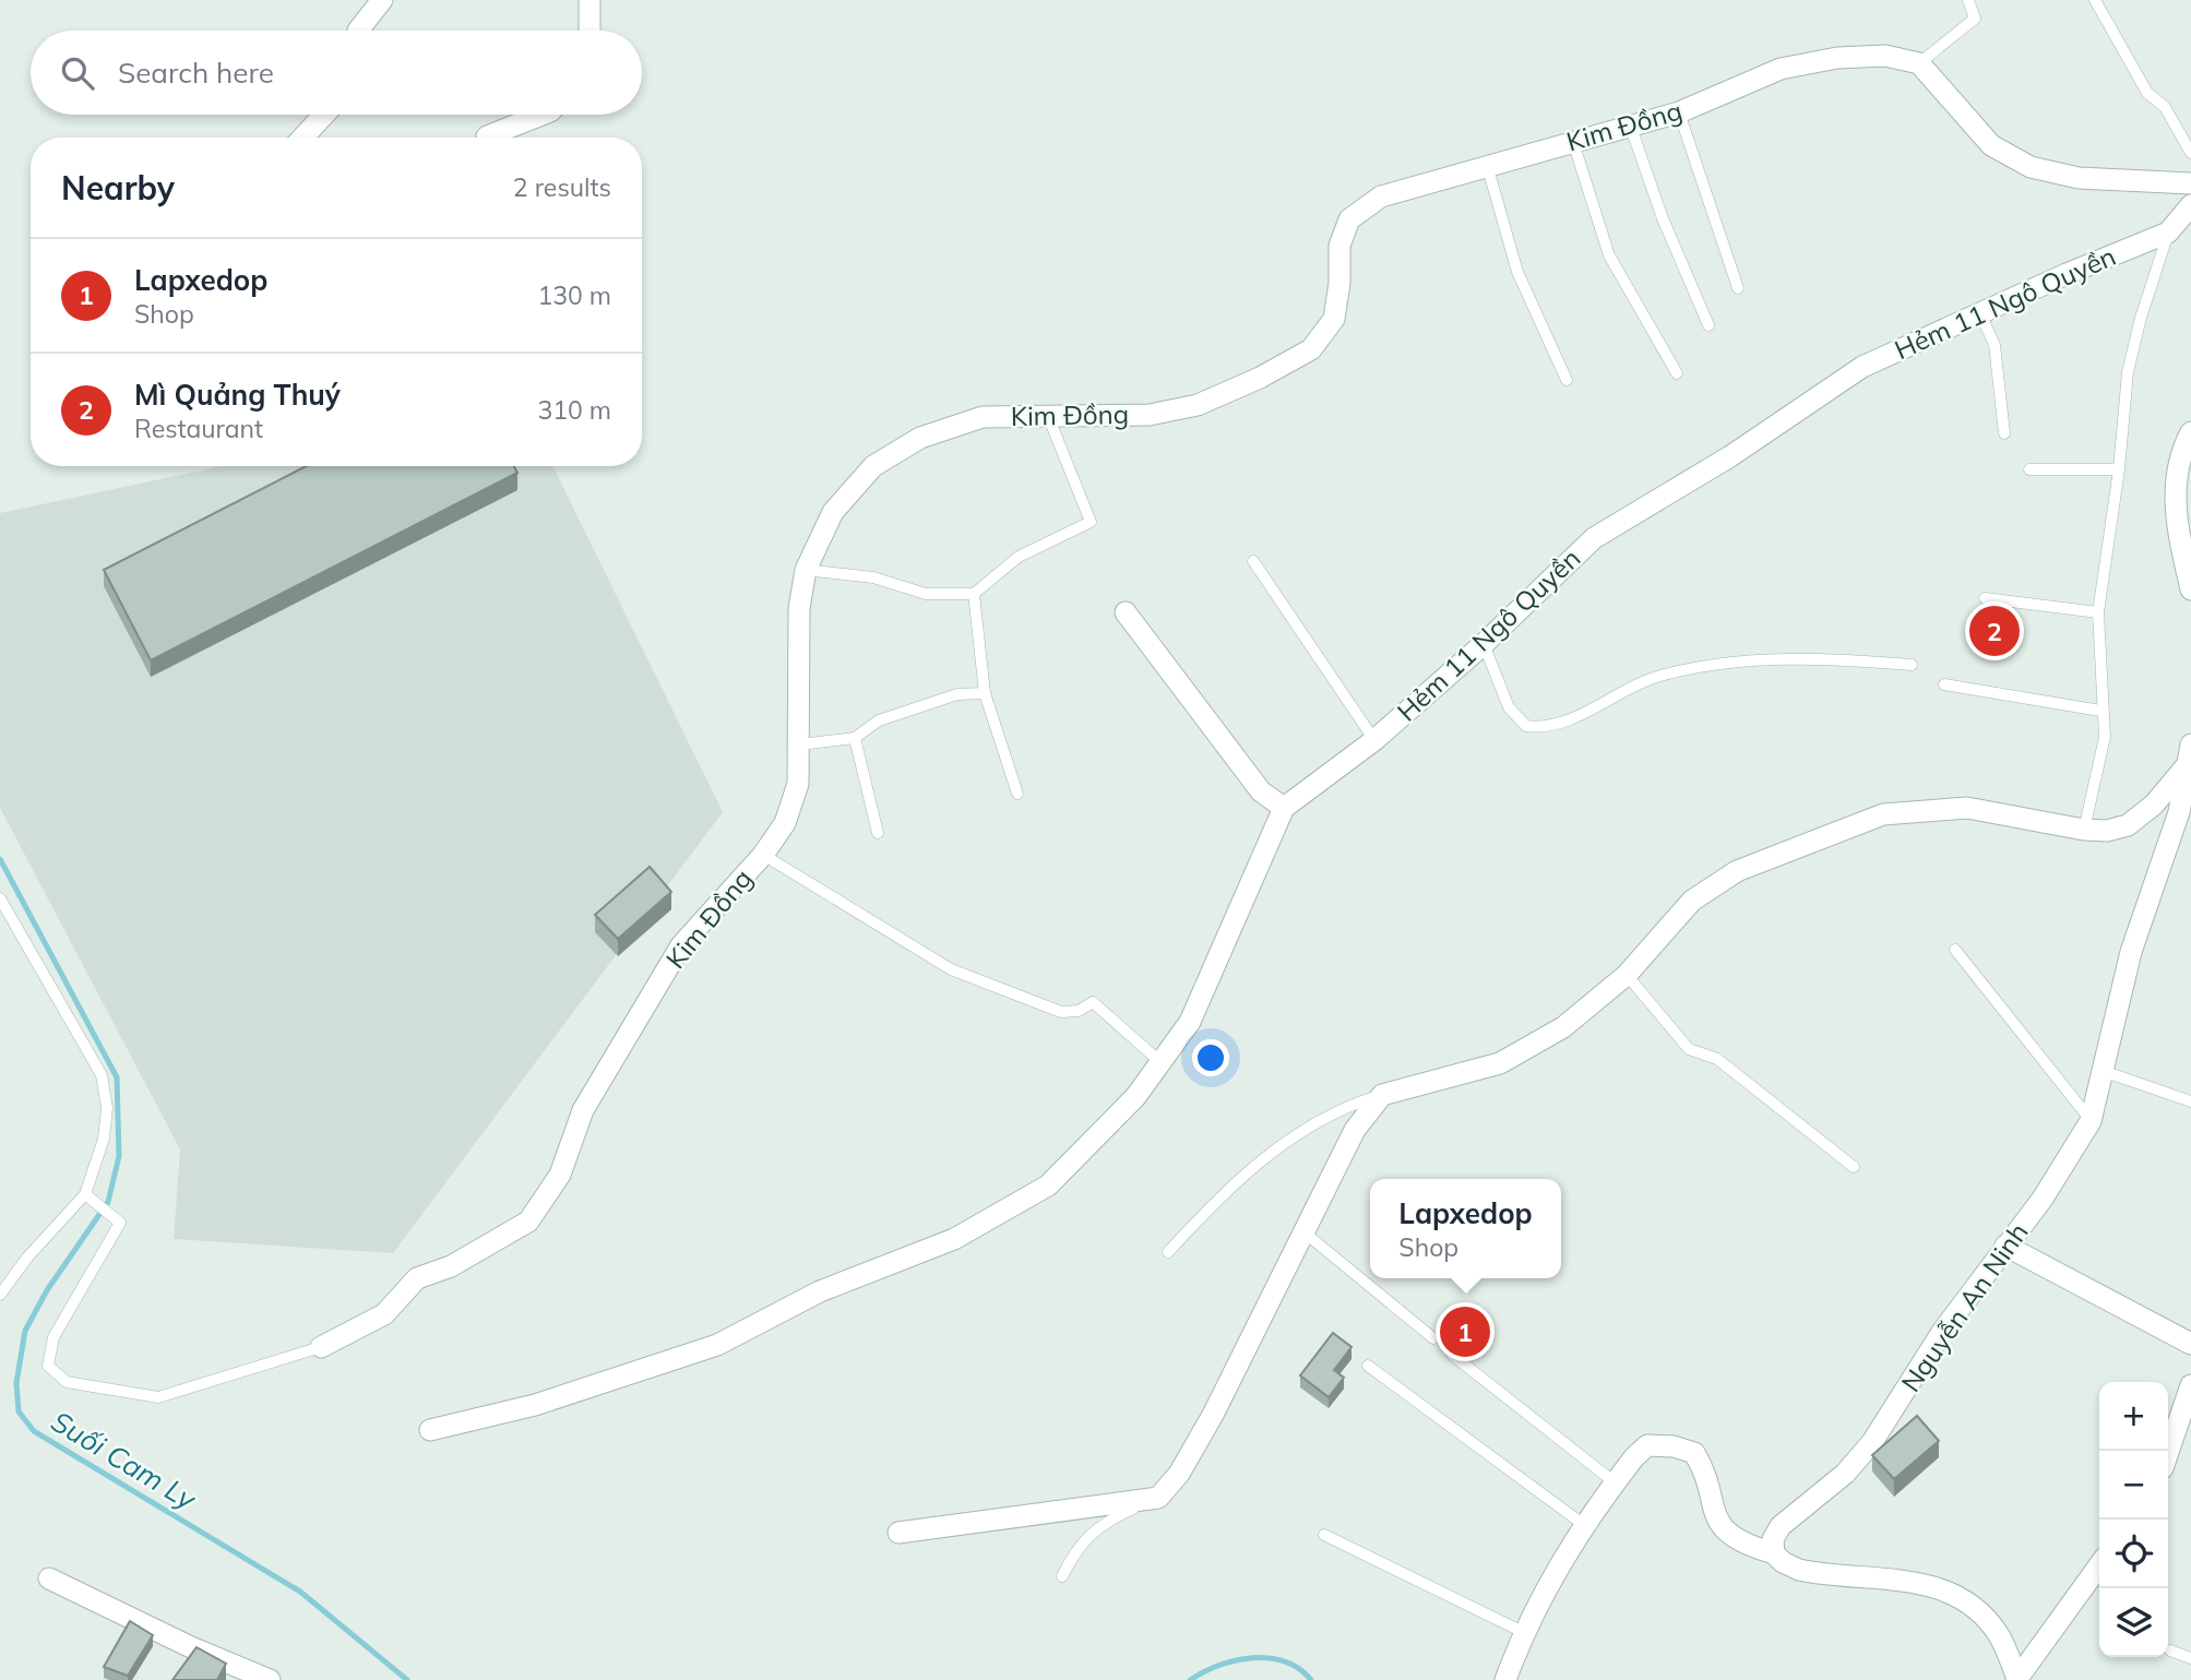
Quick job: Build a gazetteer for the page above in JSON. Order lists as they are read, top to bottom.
{
  "streets": {
    "street": ["Kim Đồng", "Hẻm 11 Ngô Quyền", "Nguyễn An Ninh"]
  },
  "water": ["Suối Cam Ly"],
  "page": {
    "search": "Search here",
    "heading": ["Nearby", "2 results"],
    "list": [
      {
        "mark": "1",
        "name": "Lapxedop",
        "note": "Shop",
        "value": "130 m"
      },
      {
        "mark": "2",
        "name": "Mì Quảng Thuý",
        "note": "Restaurant",
        "value": "310 m"
      }
    ],
    "pins": ["2", "1"],
    "popup": ["Lapxedop", "Shop"],
    "map_buttons": ["+", "−"]
  }
}
